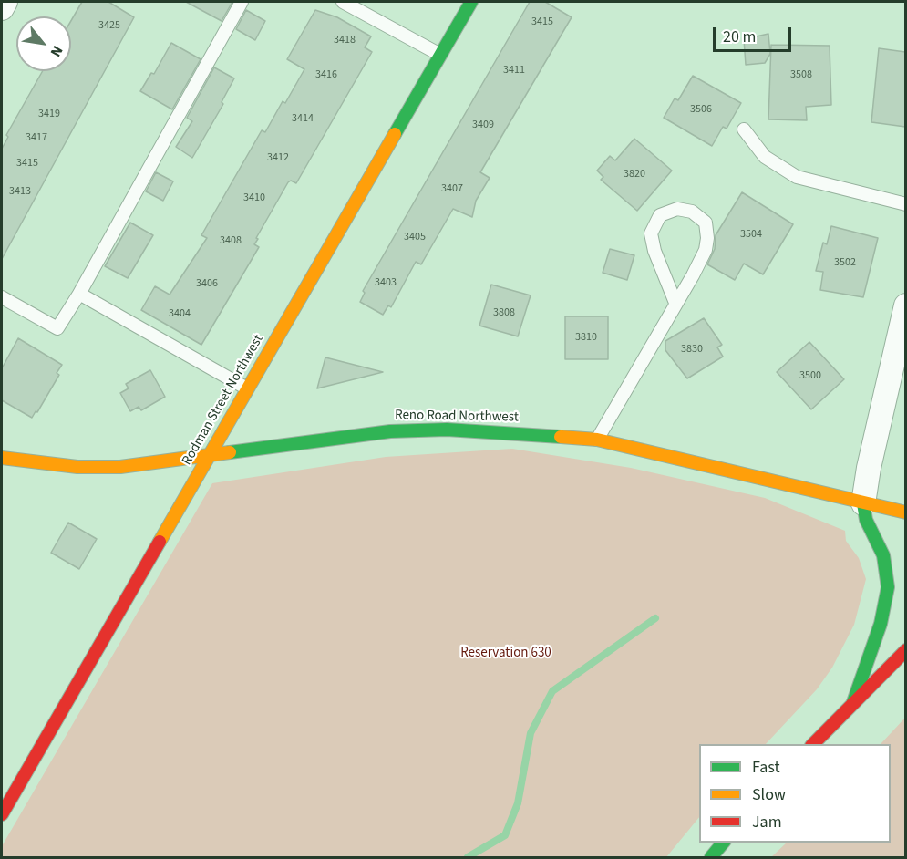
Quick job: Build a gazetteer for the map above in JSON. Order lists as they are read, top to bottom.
{
  "streets": {
    "main road": ["Rodman Street Northwest", "Reno Road Northwest"]
  },
  "crossings": [
    ["Rodman Street Northwest", "Reno Road Northwest"]
  ],
  "parks": ["Reservation 630"],
  "house_numbers": [
    "3415",
    "3425",
    "3418",
    "3411",
    "3416",
    "3508",
    "3506",
    "3419",
    "3414",
    "3409",
    "3417",
    "3412",
    "3415",
    "3820",
    "3407",
    "3413",
    "3410",
    "3504",
    "3405",
    "3408",
    "3502",
    "3403",
    "3406",
    "3808",
    "3404",
    "3810",
    "3830",
    "3500"
  ],
  "legend": ["Fast", "Slow", "Jam"],
  "scale_bar": "20 m",
  "north": "bottom right"
}
